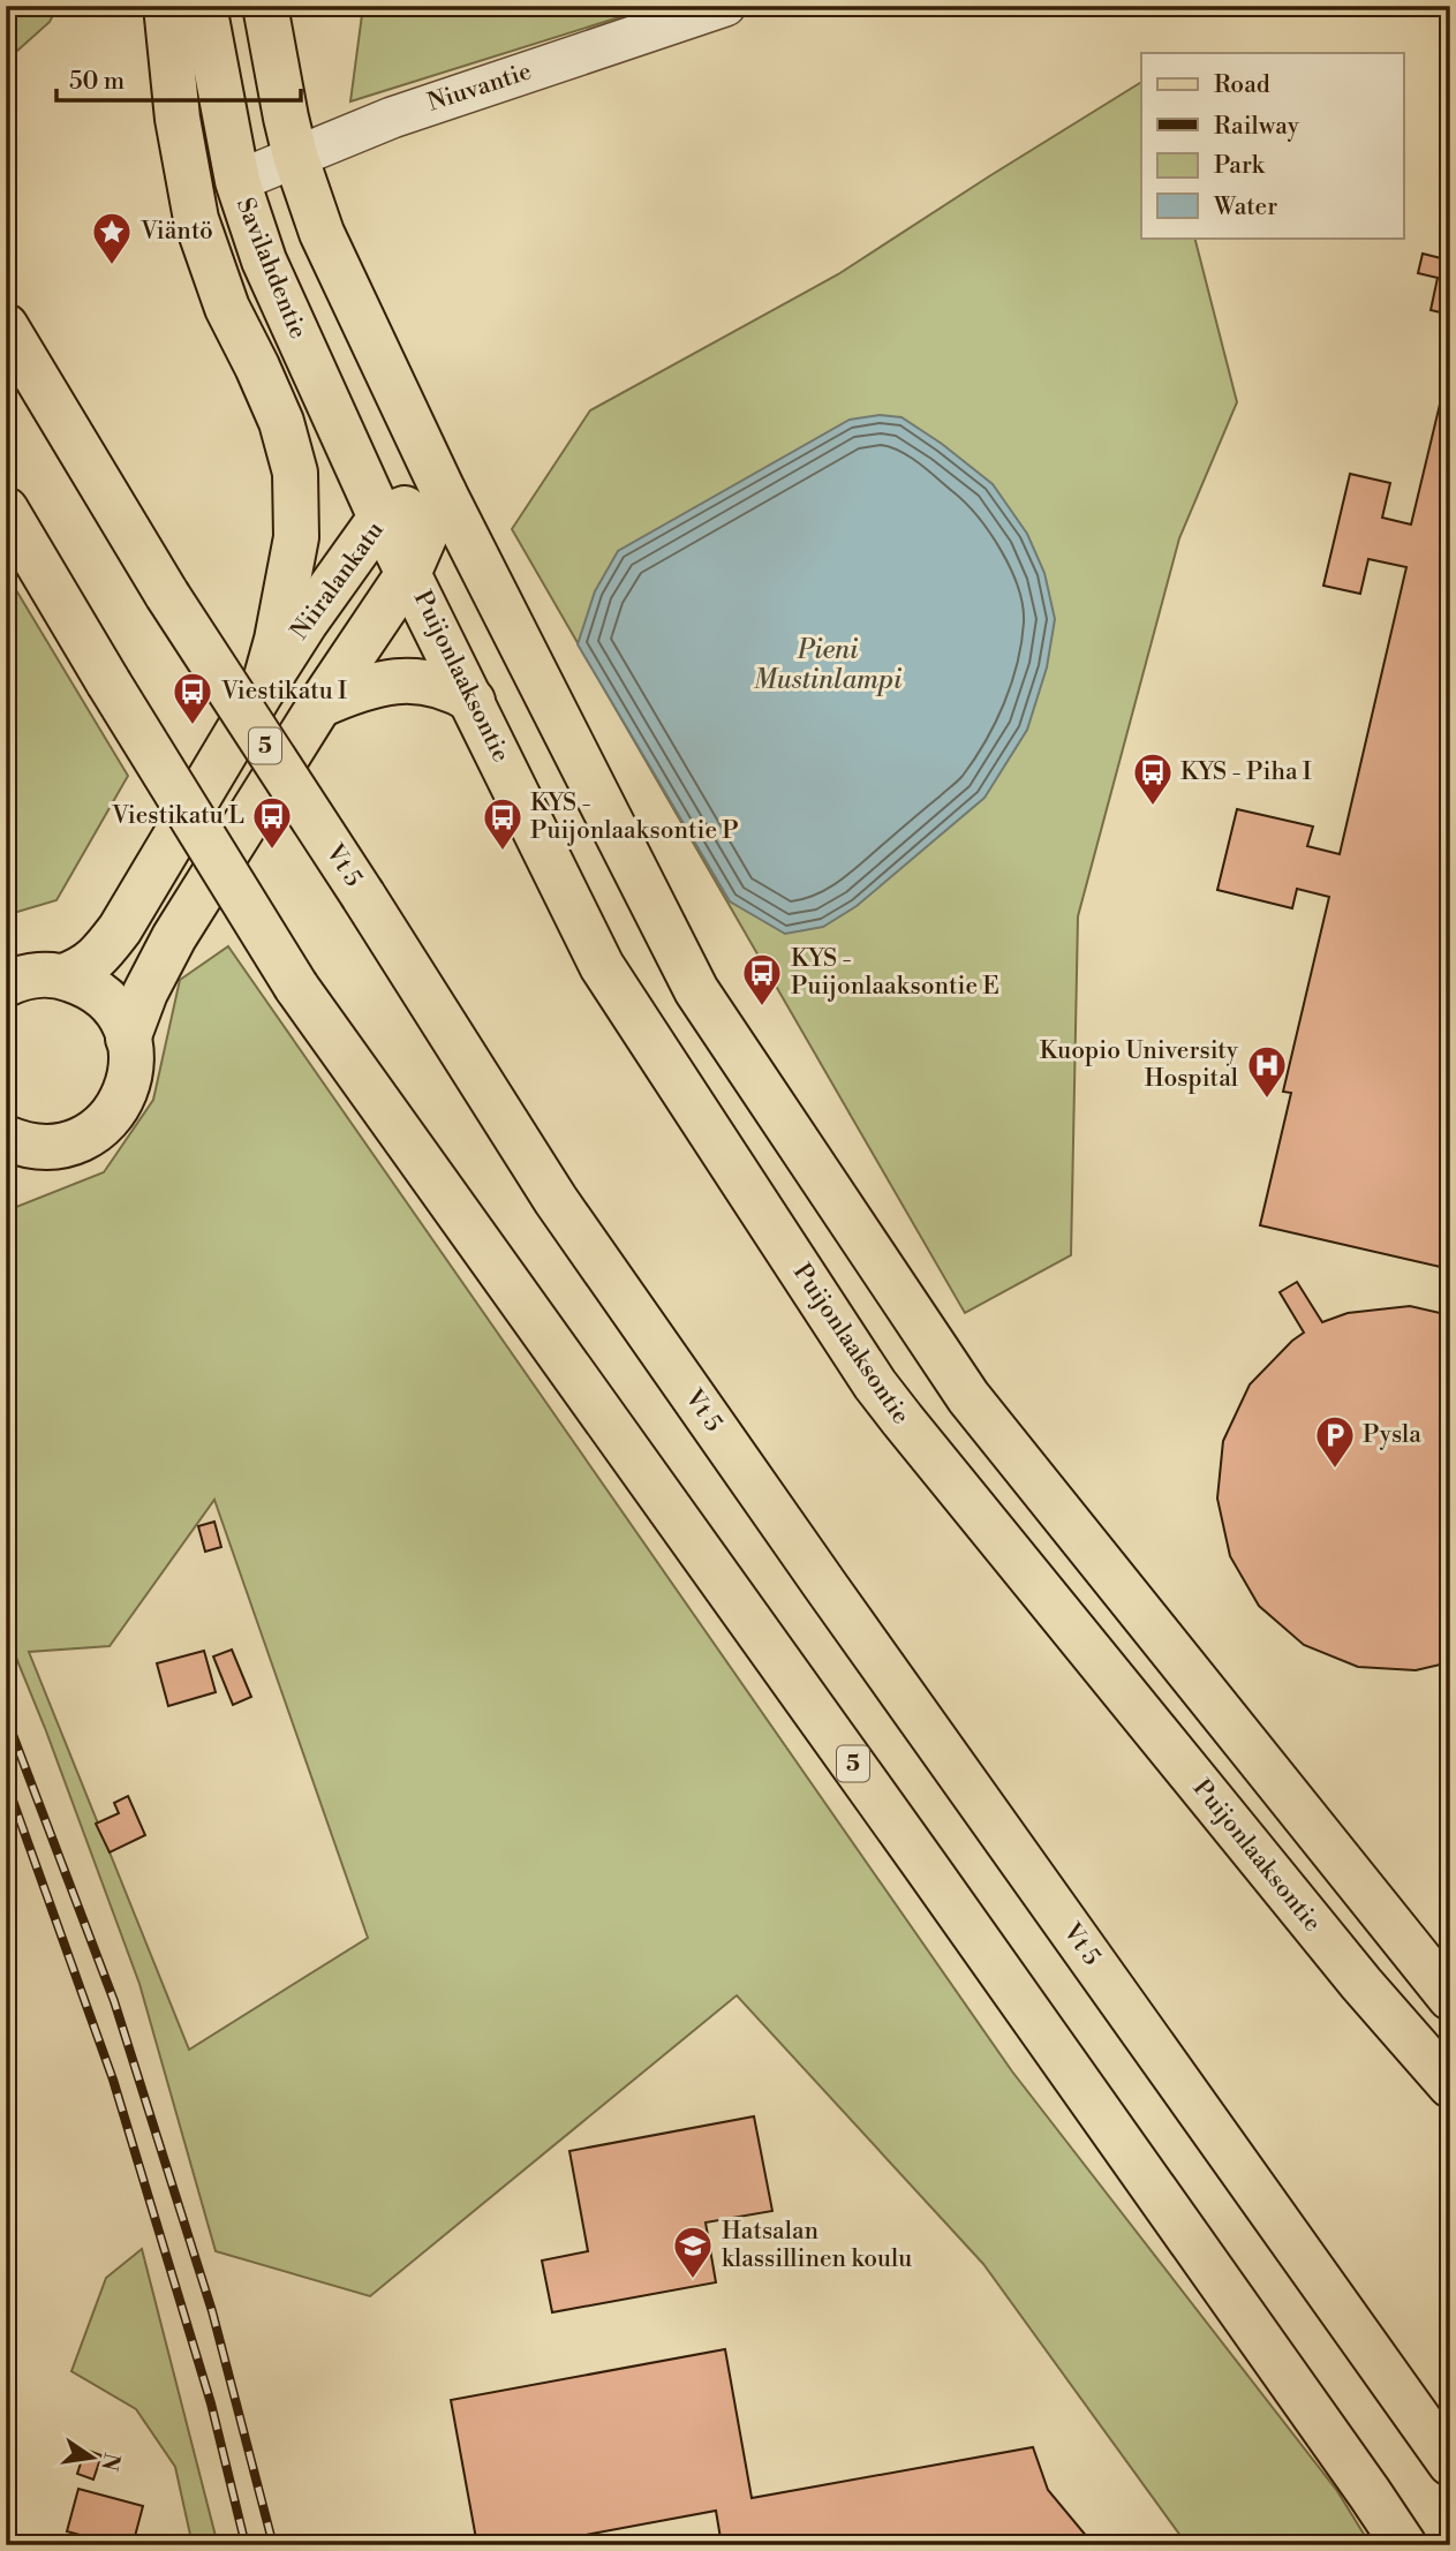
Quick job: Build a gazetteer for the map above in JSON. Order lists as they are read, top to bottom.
{
  "streets": {
    "main road": [
      "Savilahdentie",
      "Niiralankatu",
      "Puijonlaaksontie",
      "5",
      "Vt 5"
    ],
    "street": ["Niuvantie"]
  },
  "crossings": [
    ["Niuvantie", "Savilahdentie"],
    ["Savilahdentie", "Niiralankatu"],
    ["Savilahdentie", "Puijonlaaksontie"],
    ["Niiralankatu", "Puijonlaaksontie"]
  ],
  "water": ["Pieni Mustinlampi"],
  "places": {
    "place": ["Viäntö"],
    "bus stop": [
      "Viestikatu I",
      "KYS - Piha I",
      "Viestikatu L",
      "KYS - Puijonlaaksontie P",
      "KYS - Puijonlaaksontie E"
    ],
    "hospital": ["Kuopio University Hospital"],
    "parking": ["Pysla"],
    "school or university": ["Hatsalan klassillinen koulu"]
  },
  "legend": [
    "Road",
    "Railway",
    "Park",
    "Water"
  ],
  "scale_bar": "50 m",
  "north": "right"
}
